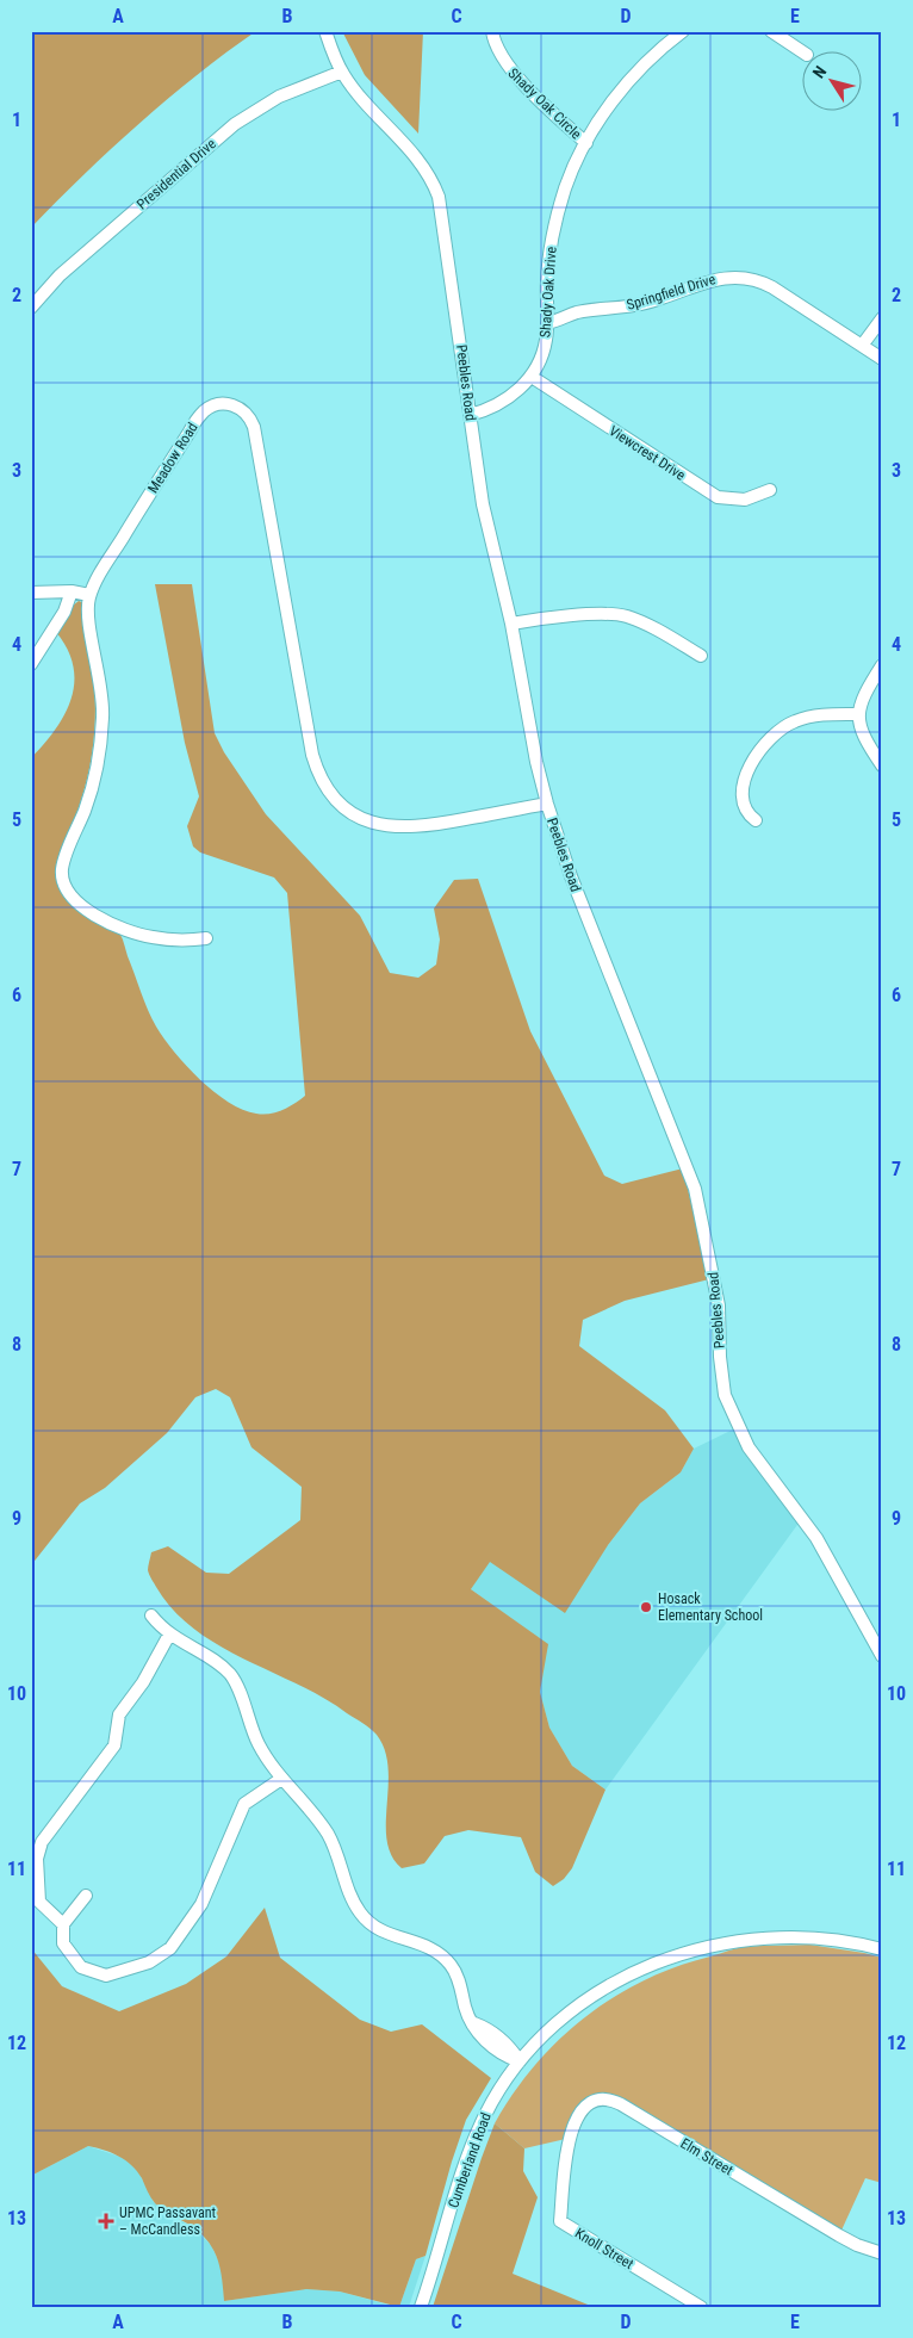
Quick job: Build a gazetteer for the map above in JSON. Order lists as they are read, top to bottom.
{
  "streets": {
    "street": [
      "Shady Oak Circle",
      "Presidential Drive",
      "Shady Oak Drive",
      "Springfield Drive",
      "Peebles Road",
      "Viewcrest Drive",
      "Meadow Road",
      "Elm Street",
      "Cumberland Road",
      "Knoll Street"
    ]
  },
  "crossings": [
    ["Shady Oak Circle", "Shady Oak Drive"],
    ["Presidential Drive", "Peebles Road"],
    ["Shady Oak Drive", "Springfield Drive"],
    ["Shady Oak Drive", "Peebles Road"],
    ["Shady Oak Drive", "Viewcrest Drive"],
    ["Peebles Road", "Meadow Road"],
    ["Elm Street", "Knoll Street"]
  ],
  "places": {
    "other": ["Hosack Elementary School"],
    "health": ["UPMC Passavant – McCandless"]
  },
  "north": "top left",
  "grid": {
    "columns": [
      "A",
      "B",
      "C",
      "D",
      "E"
    ],
    "rows": [
      "1",
      "2",
      "3",
      "4",
      "5",
      "6",
      "7",
      "8",
      "9",
      "10",
      "11",
      "12",
      "13"
    ]
  }
}
